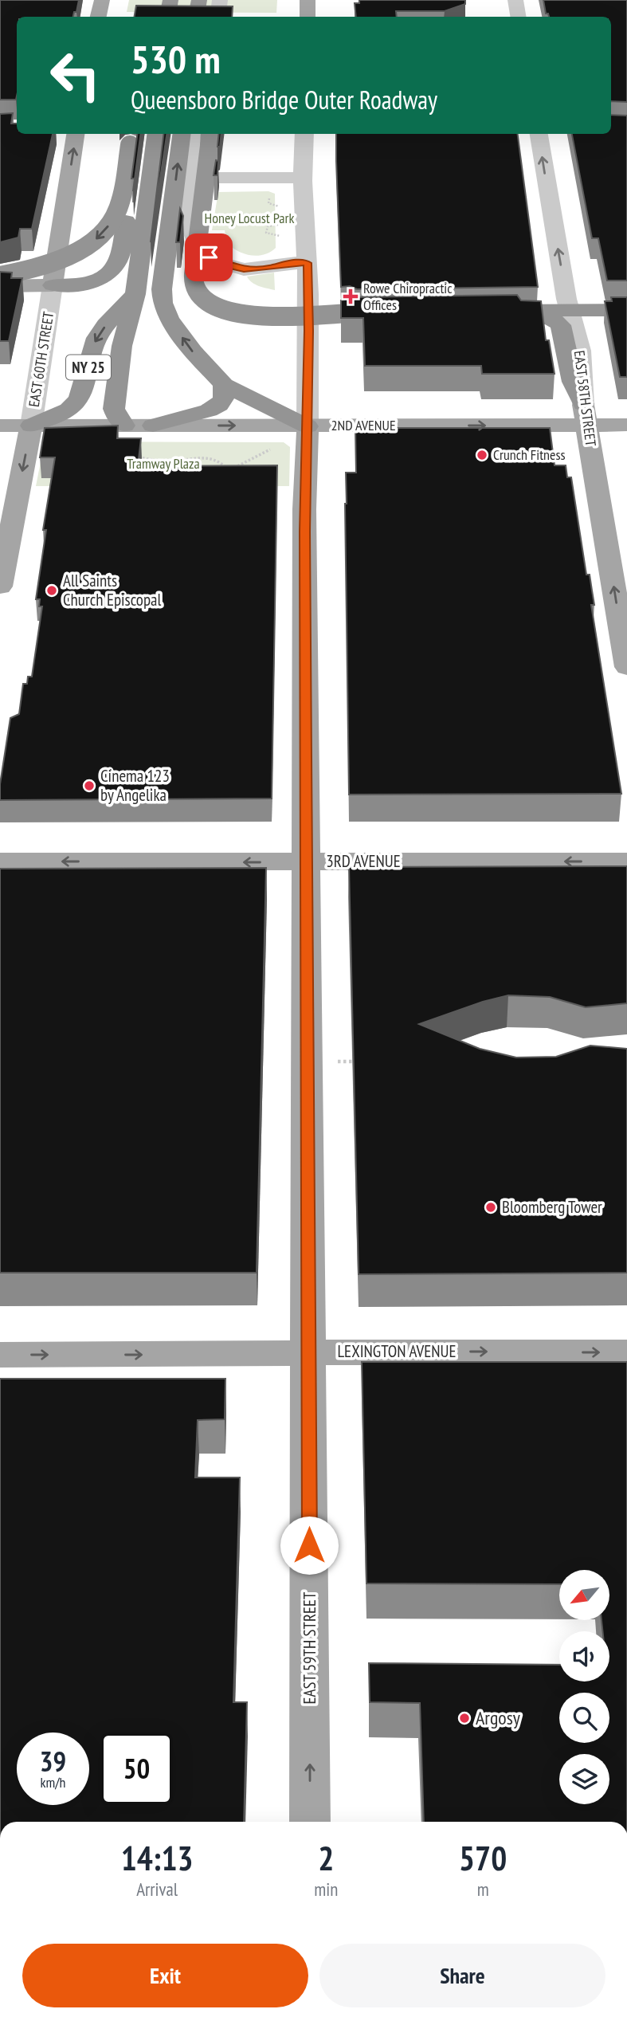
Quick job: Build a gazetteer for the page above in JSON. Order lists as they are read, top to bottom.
{
  "streets": {
    "highway": ["NY 25"],
    "main road": [
      "EAST 60TH STREET",
      "EAST 58TH STREET",
      "2ND AVENUE",
      "3RD AVENUE",
      "LEXINGTON AVENUE",
      "EAST 59TH STREET"
    ]
  },
  "crossings": [
    ["EAST 60TH STREET", "NY 25"],
    ["EAST 60TH STREET", "2ND AVENUE"],
    ["NY 25", "2ND AVENUE"],
    ["EAST 58TH STREET", "2ND AVENUE"],
    ["2ND AVENUE", "EAST 59TH STREET"],
    ["3RD AVENUE", "EAST 59TH STREET"],
    ["LEXINGTON AVENUE", "EAST 59TH STREET"]
  ],
  "one_way": [
    "EAST 58TH STREET",
    "2ND AVENUE",
    "3RD AVENUE",
    "LEXINGTON AVENUE"
  ],
  "parks": ["Honey Locust Park", "Tramway Plaza"],
  "places": {
    "health": ["Rowe Chiropractic Offices"],
    "other": [
      "Crunch Fitness",
      "All Saints Church Episcopal",
      "Cinema 123 by Angelika",
      "Bloomberg Tower",
      "Argosy"
    ]
  },
  "north": "bottom left",
  "page": {
    "turn": ["530 m", "Queensboro Bridge Outer Roadway"],
    "speed": "39 km/h",
    "limit": "50",
    "eta": [
      "14:13",
      "Arrival",
      "2",
      "min",
      "570",
      "m"
    ],
    "buttons": ["Exit", "Share"]
  }
}
